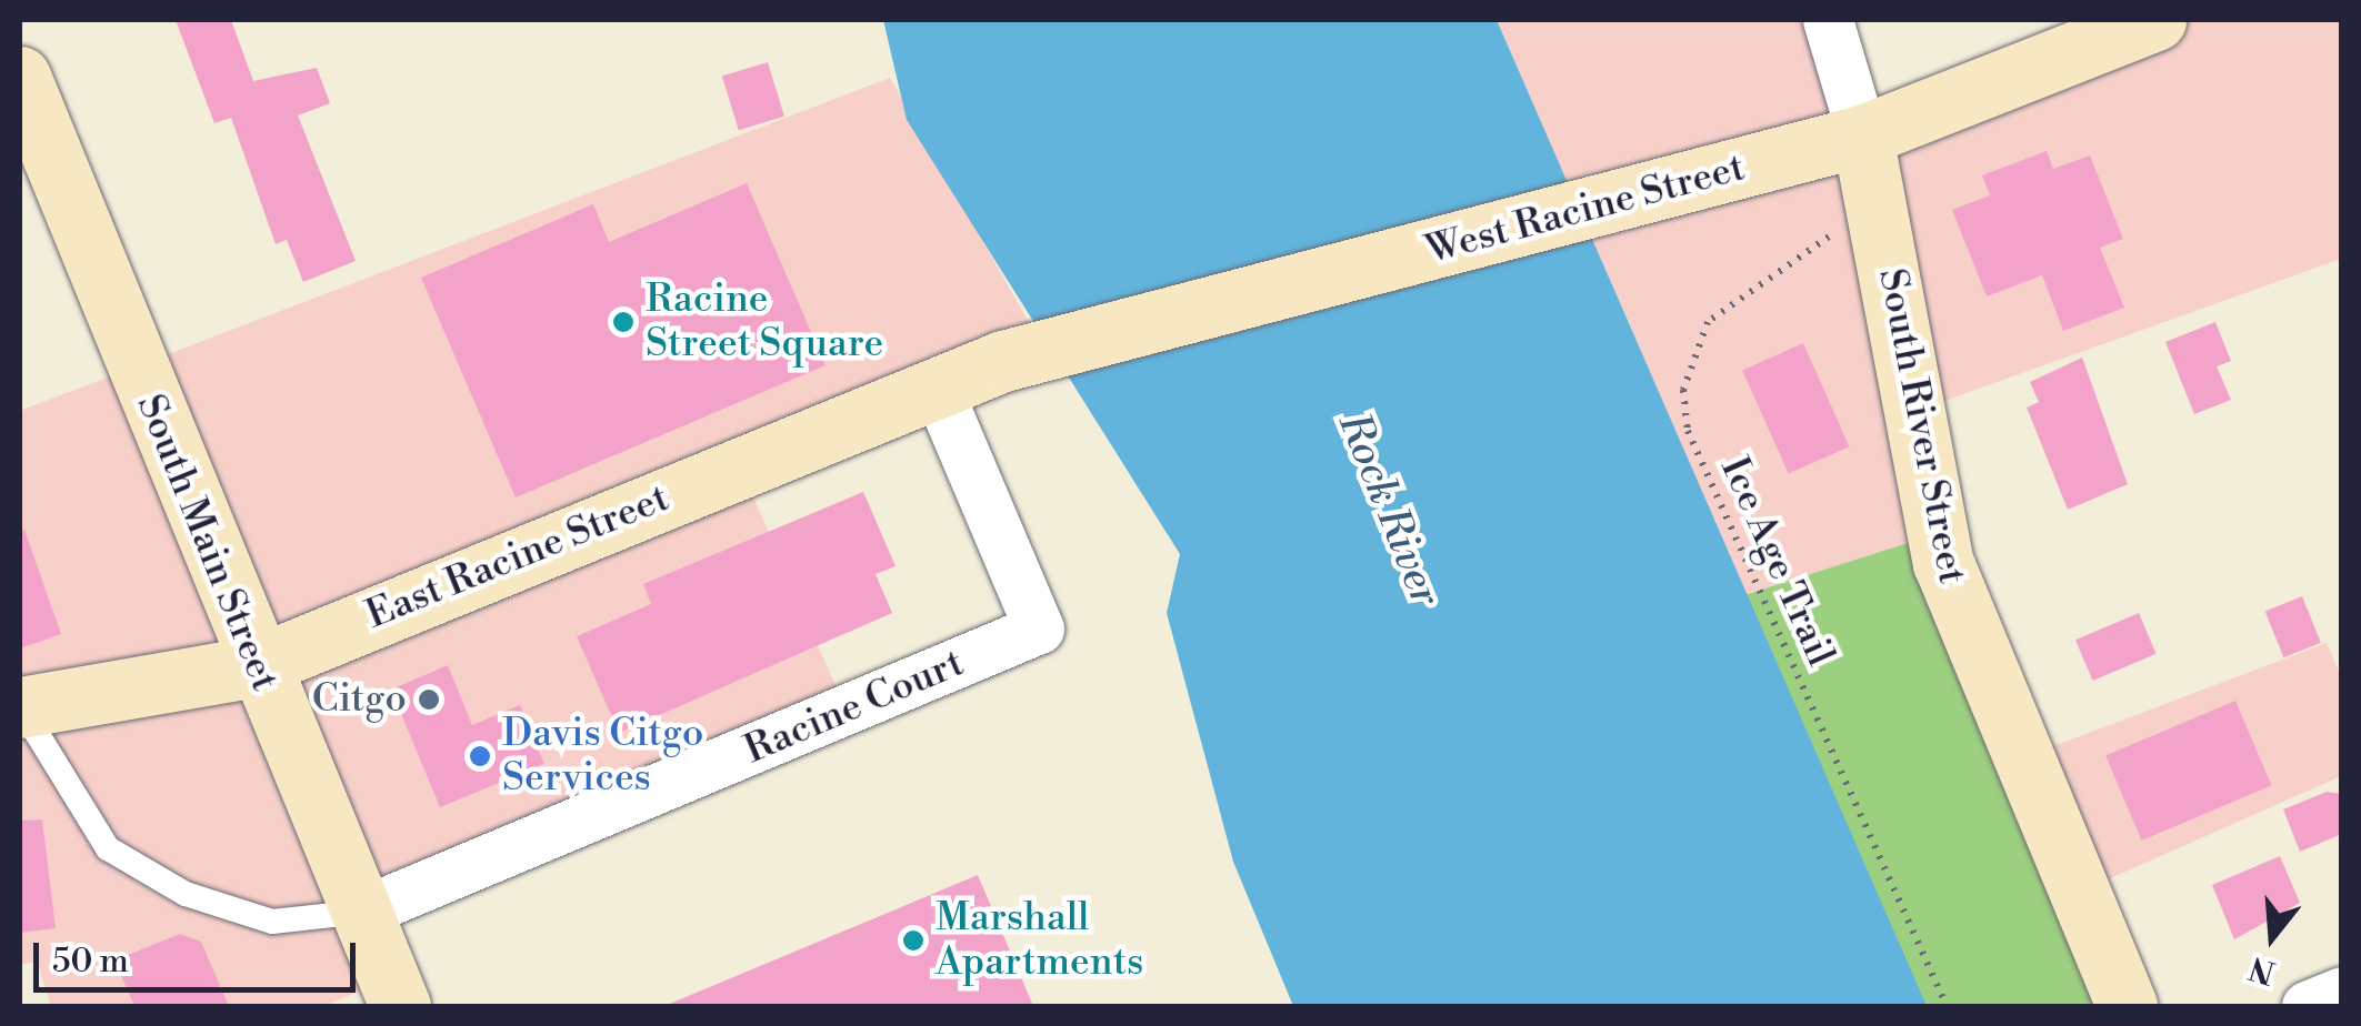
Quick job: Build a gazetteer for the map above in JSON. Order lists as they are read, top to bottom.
{
  "streets": {
    "main road": [
      "West Racine Street",
      "South River Street",
      "South Main Street",
      "East Racine Street"
    ],
    "street": ["Racine Court"],
    "path": ["Ice Age Trail"]
  },
  "crossings": [
    ["West Racine Street", "South River Street"],
    ["West Racine Street", "East Racine Street"],
    ["South River Street", "Ice Age Trail"],
    ["South Main Street", "East Racine Street"],
    ["South Main Street", "Racine Court"],
    ["East Racine Street", "Racine Court"]
  ],
  "water": ["Rock River"],
  "places": [
    "Racine Street Square",
    "Citgo",
    "Davis Citgo Services",
    "Marshall Apartments"
  ],
  "scale_bar": "50 m",
  "north": "bottom"
}
